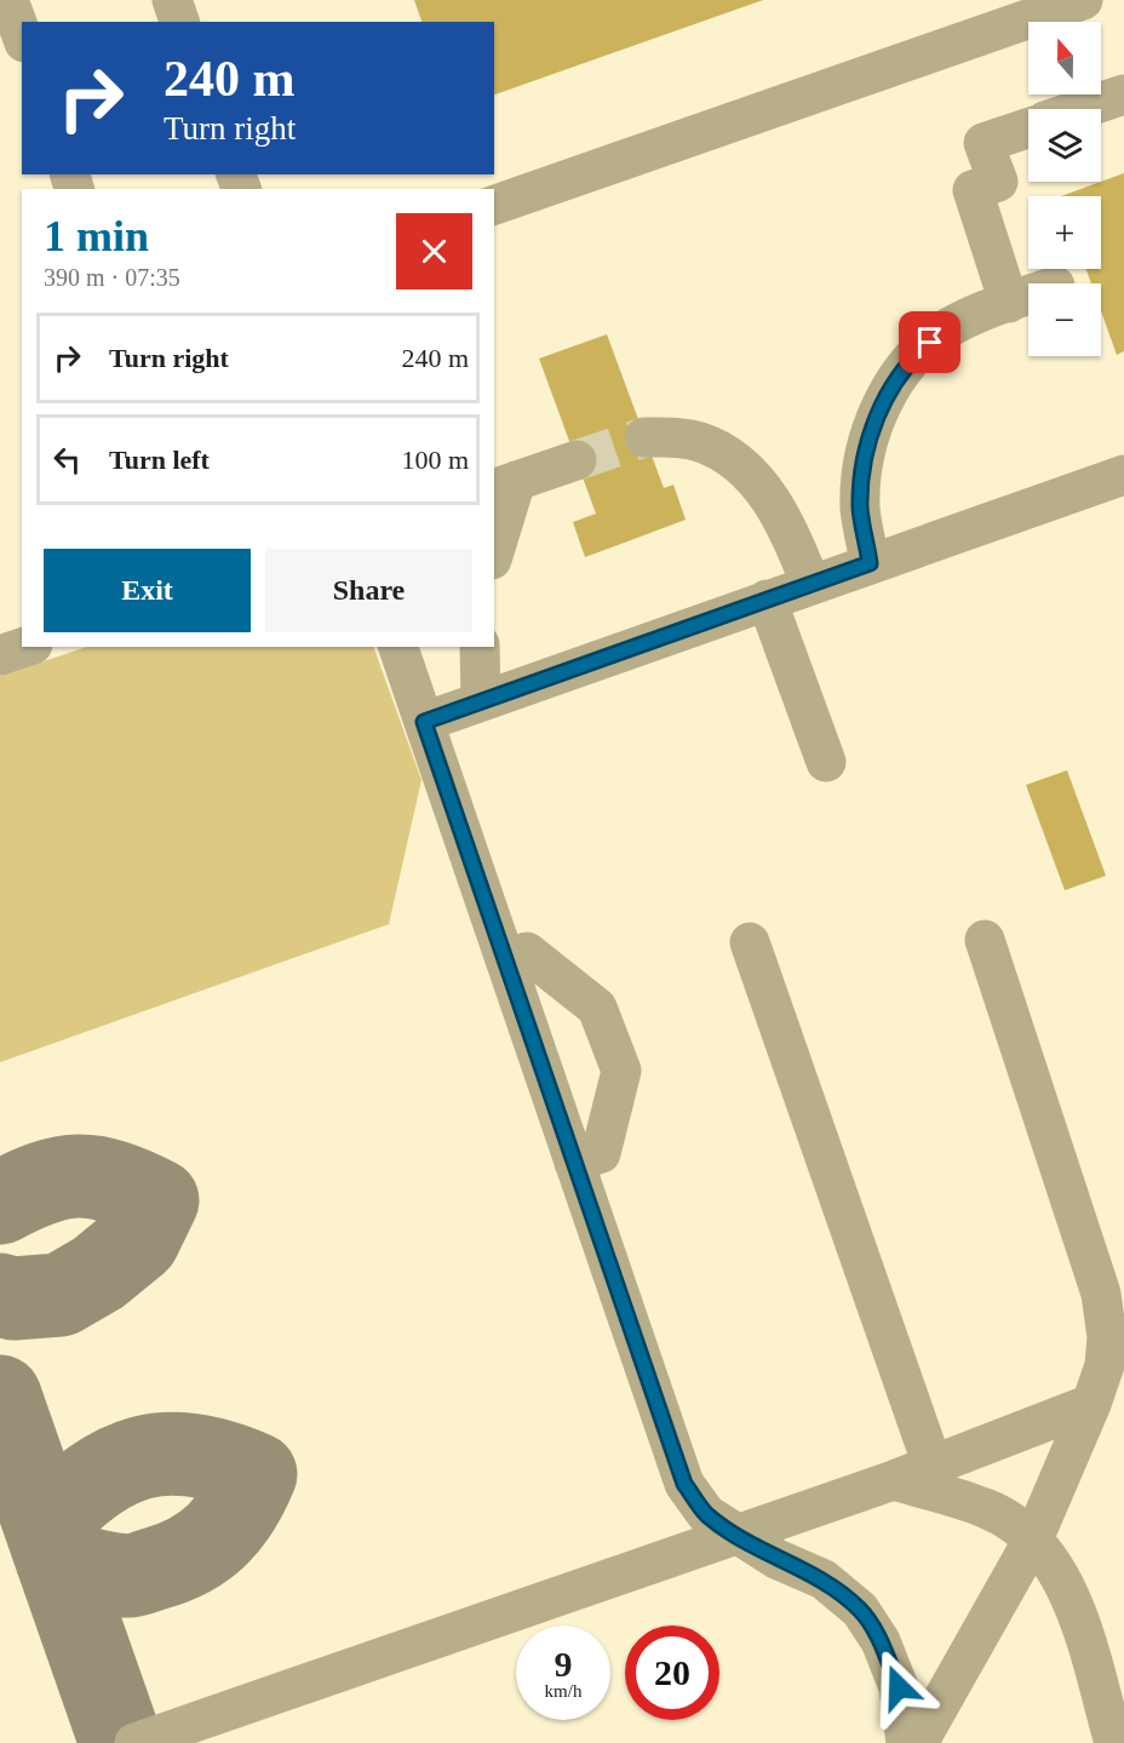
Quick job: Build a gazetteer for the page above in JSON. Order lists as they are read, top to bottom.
{
  "north": "top",
  "page": {
    "map_buttons": ["+", "−"],
    "turn": ["240 m", "Turn right"],
    "heading": ["1 min", "390 m · 07:35"],
    "list": [
      {
        "name": "Turn right",
        "value": "240 m"
      },
      {
        "name": "Turn left",
        "value": "100 m"
      }
    ],
    "buttons": ["Exit", "Share"],
    "speed": "9 km/h",
    "limit": "20"
  }
}
